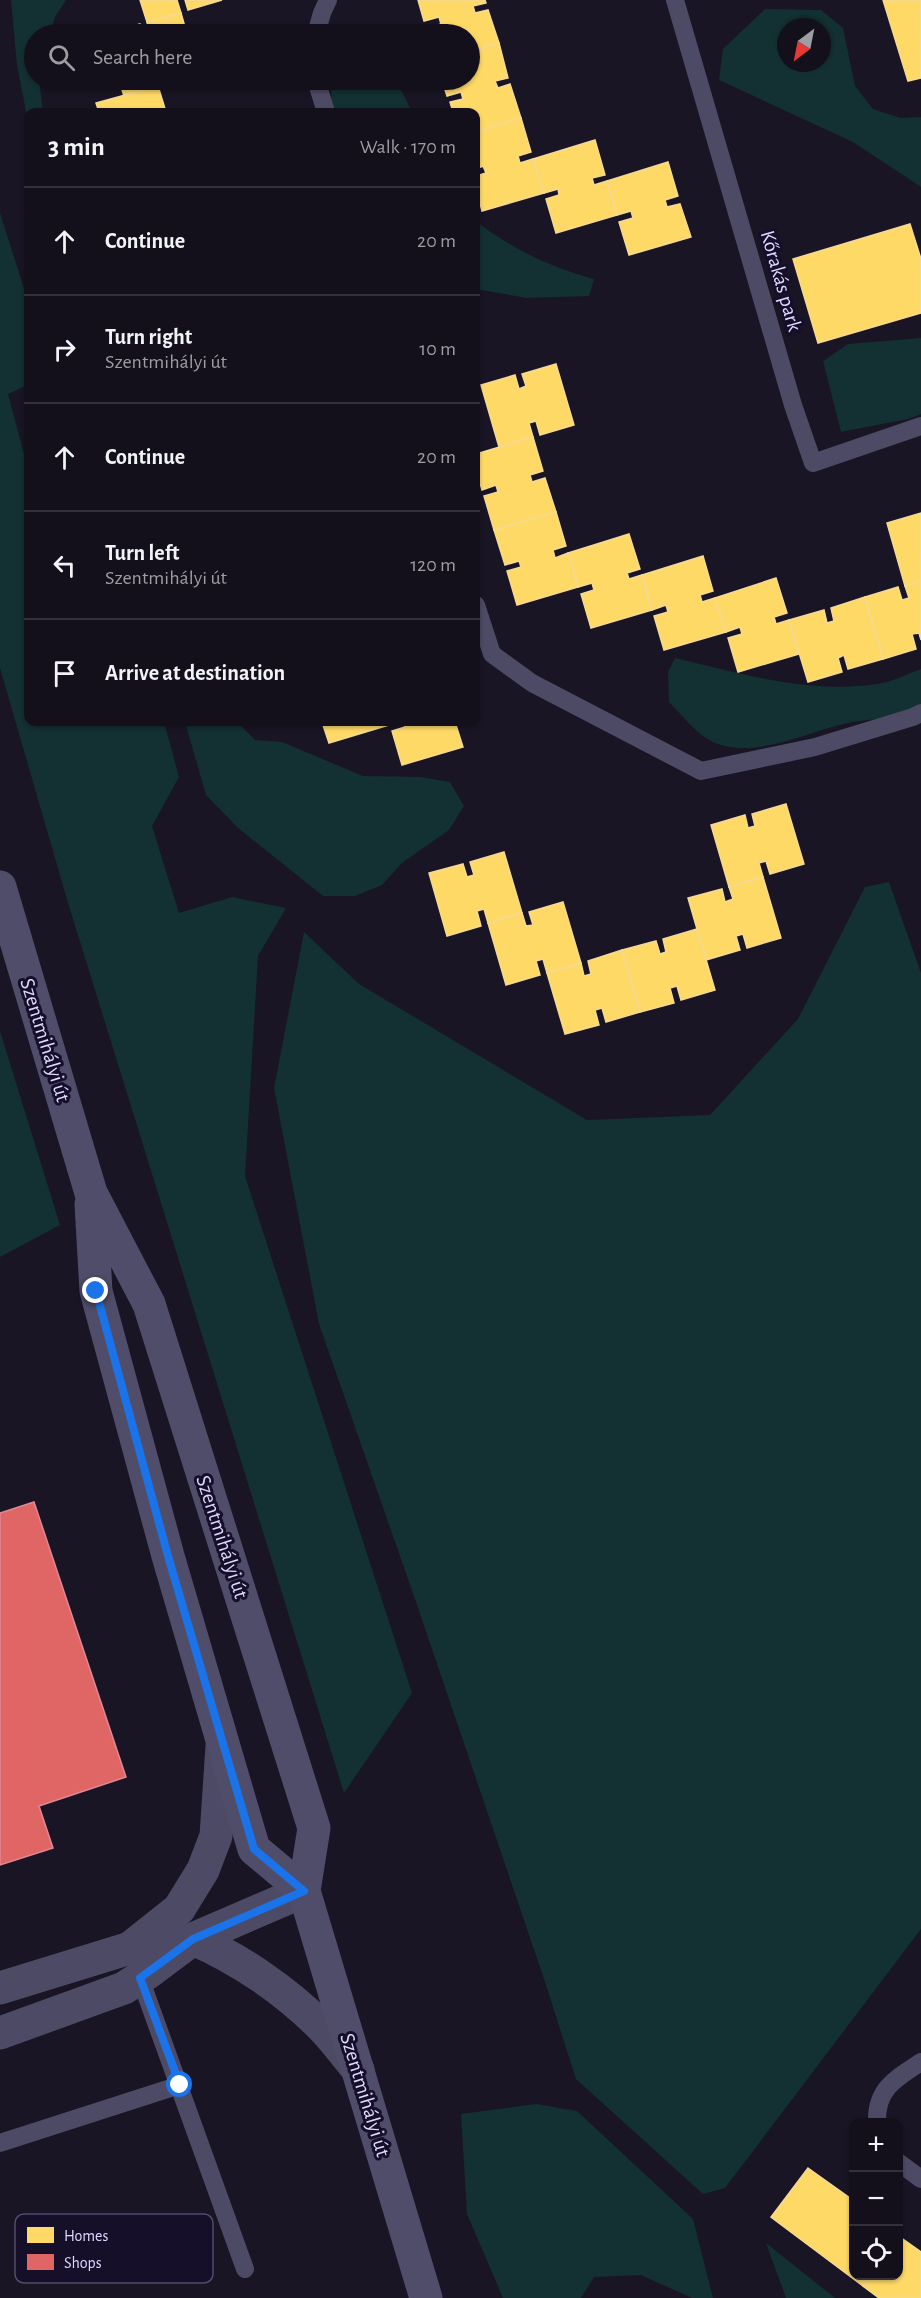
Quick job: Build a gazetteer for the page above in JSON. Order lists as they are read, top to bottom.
{
  "streets": {
    "main road": ["Szentmihályi út"],
    "lane": ["Kőrakás park"]
  },
  "legend": ["Homes", "Shops"],
  "north": "bottom left",
  "page": {
    "search": "Search here",
    "heading": ["3 min", "Walk · 170 m"],
    "list": [
      ["Continue", "20 m"],
      ["Turn right", "Szentmihályi út", "10 m"],
      ["Continue", "20 m"],
      ["Turn left", "Szentmihályi út", "120 m"],
      "Arrive at destination"
    ],
    "map_buttons": ["+", "−"]
  }
}
